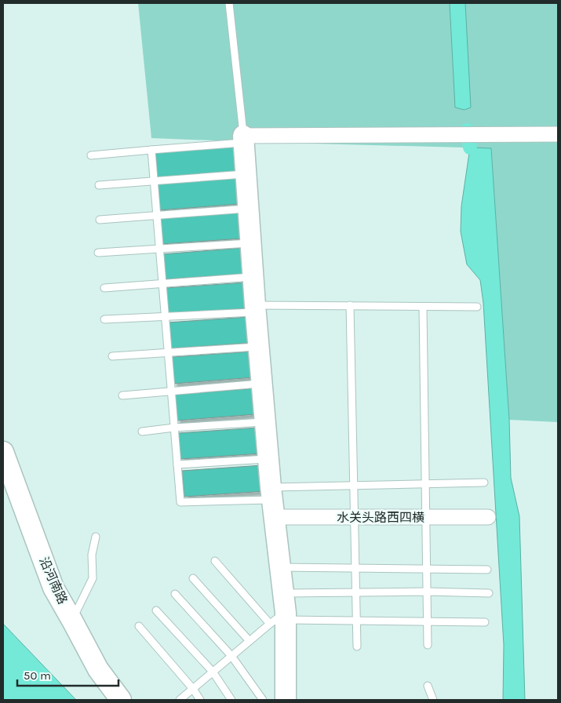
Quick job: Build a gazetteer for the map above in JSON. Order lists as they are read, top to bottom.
{
  "streets": {
    "street": ["水关头路西四横", "沿河南路"]
  },
  "scale_bar": "50 m"
}
